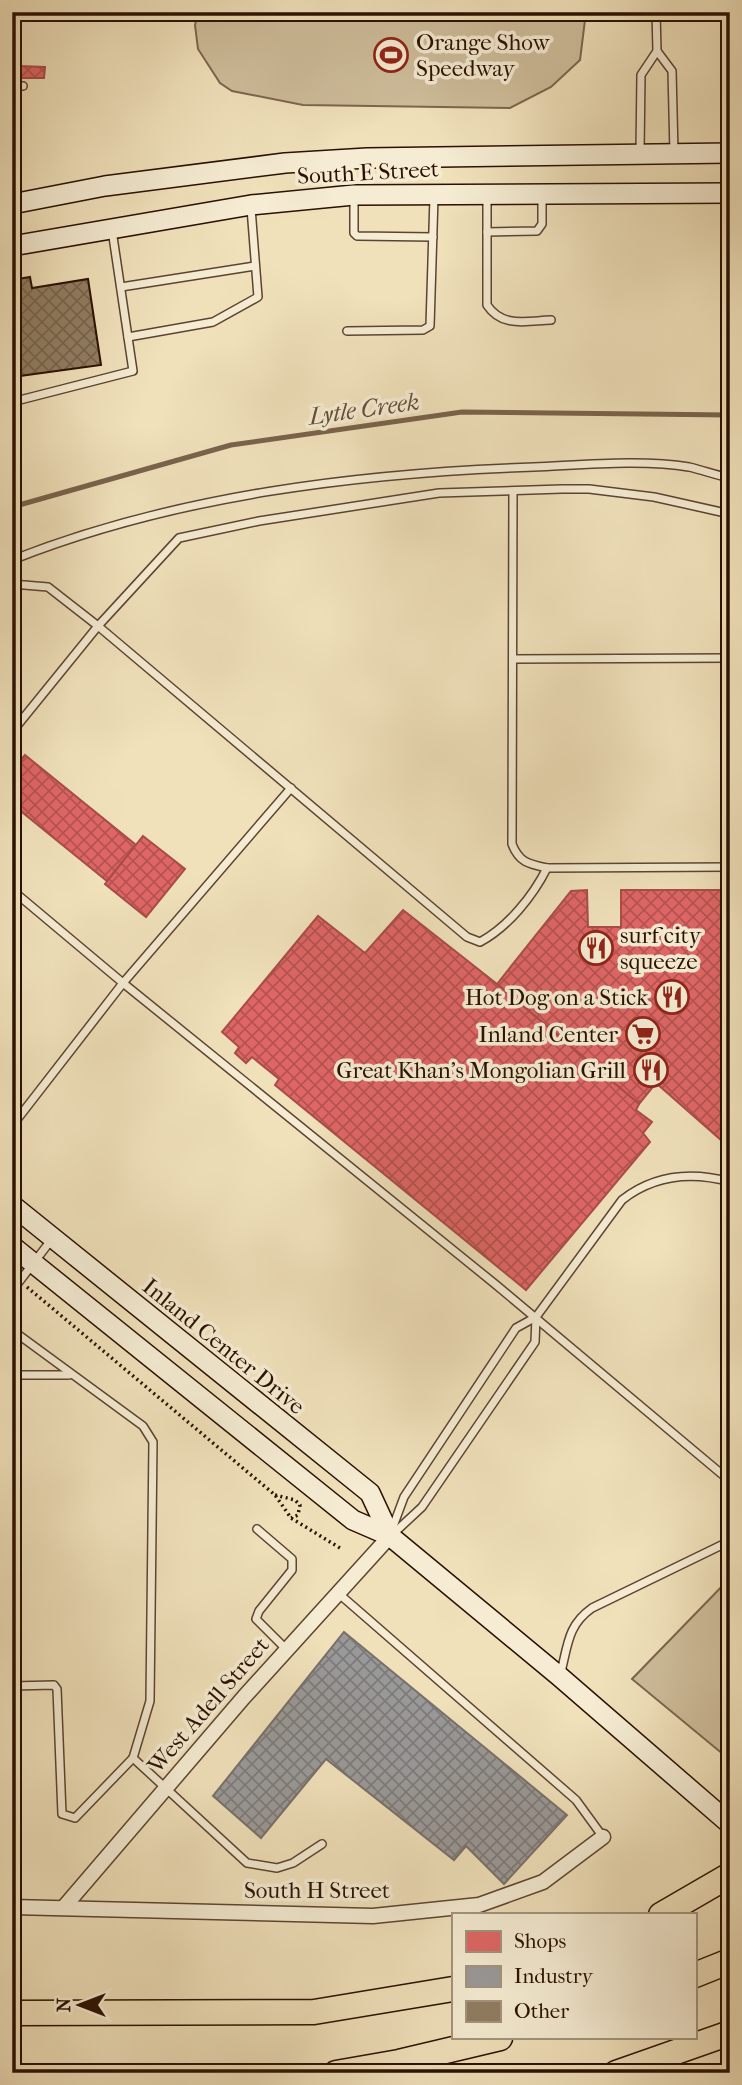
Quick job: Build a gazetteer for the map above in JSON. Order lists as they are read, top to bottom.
{
  "streets": {
    "main road": ["South E Street", "Inland Center Drive"],
    "street": ["West Adell Street", "South H Street"]
  },
  "crossings": [
    ["Inland Center Drive", "West Adell Street"],
    ["West Adell Street", "South H Street"]
  ],
  "water": ["Lytle Creek"],
  "places": {
    "sports": ["Orange Show Speedway"],
    "restaurant": ["surf city squeeze", "Hot Dog on a Stick", "Great Khan's Mongolian Grill"],
    "supermarket": ["Inland Center"]
  },
  "legend": ["Shops", "Industry", "Other"],
  "north": "left"
}
